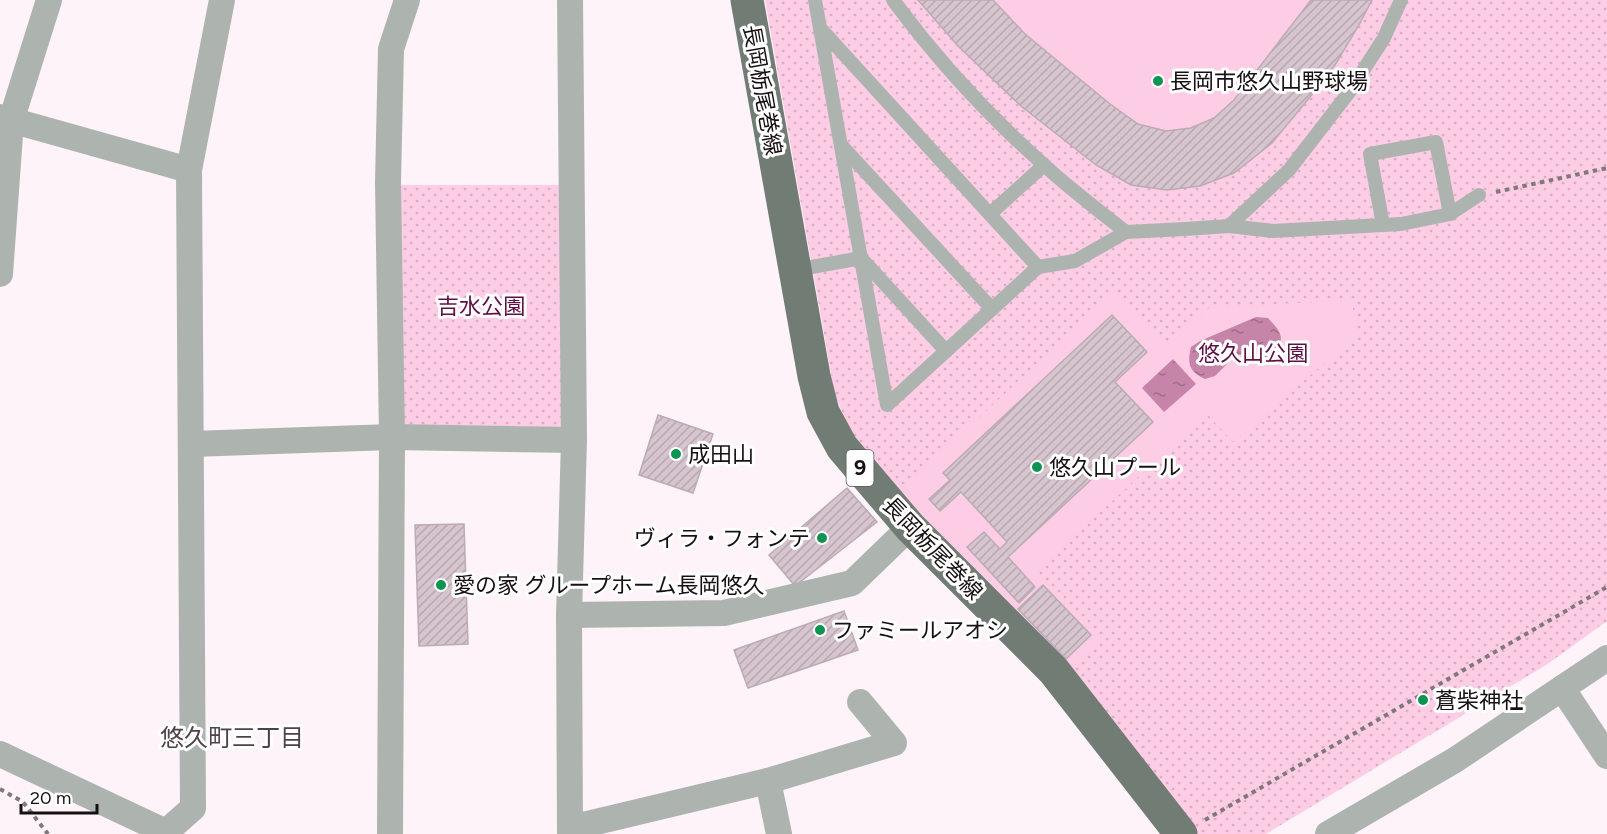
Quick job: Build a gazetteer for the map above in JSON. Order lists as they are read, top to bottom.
{
  "streets": {
    "main road": ["長岡栃尾巻線", "9"]
  },
  "districts": ["悠久町三丁目"],
  "parks": ["吉水公園", "悠久山公園"],
  "places": [
    "長岡市悠久山野球場",
    "成田山",
    "悠久山プール",
    "ヴィラ・フォンテ",
    "愛の家 グループホーム長岡悠久",
    "ファミールアオシ",
    "蒼柴神社"
  ],
  "scale_bar": "20 m"
}
